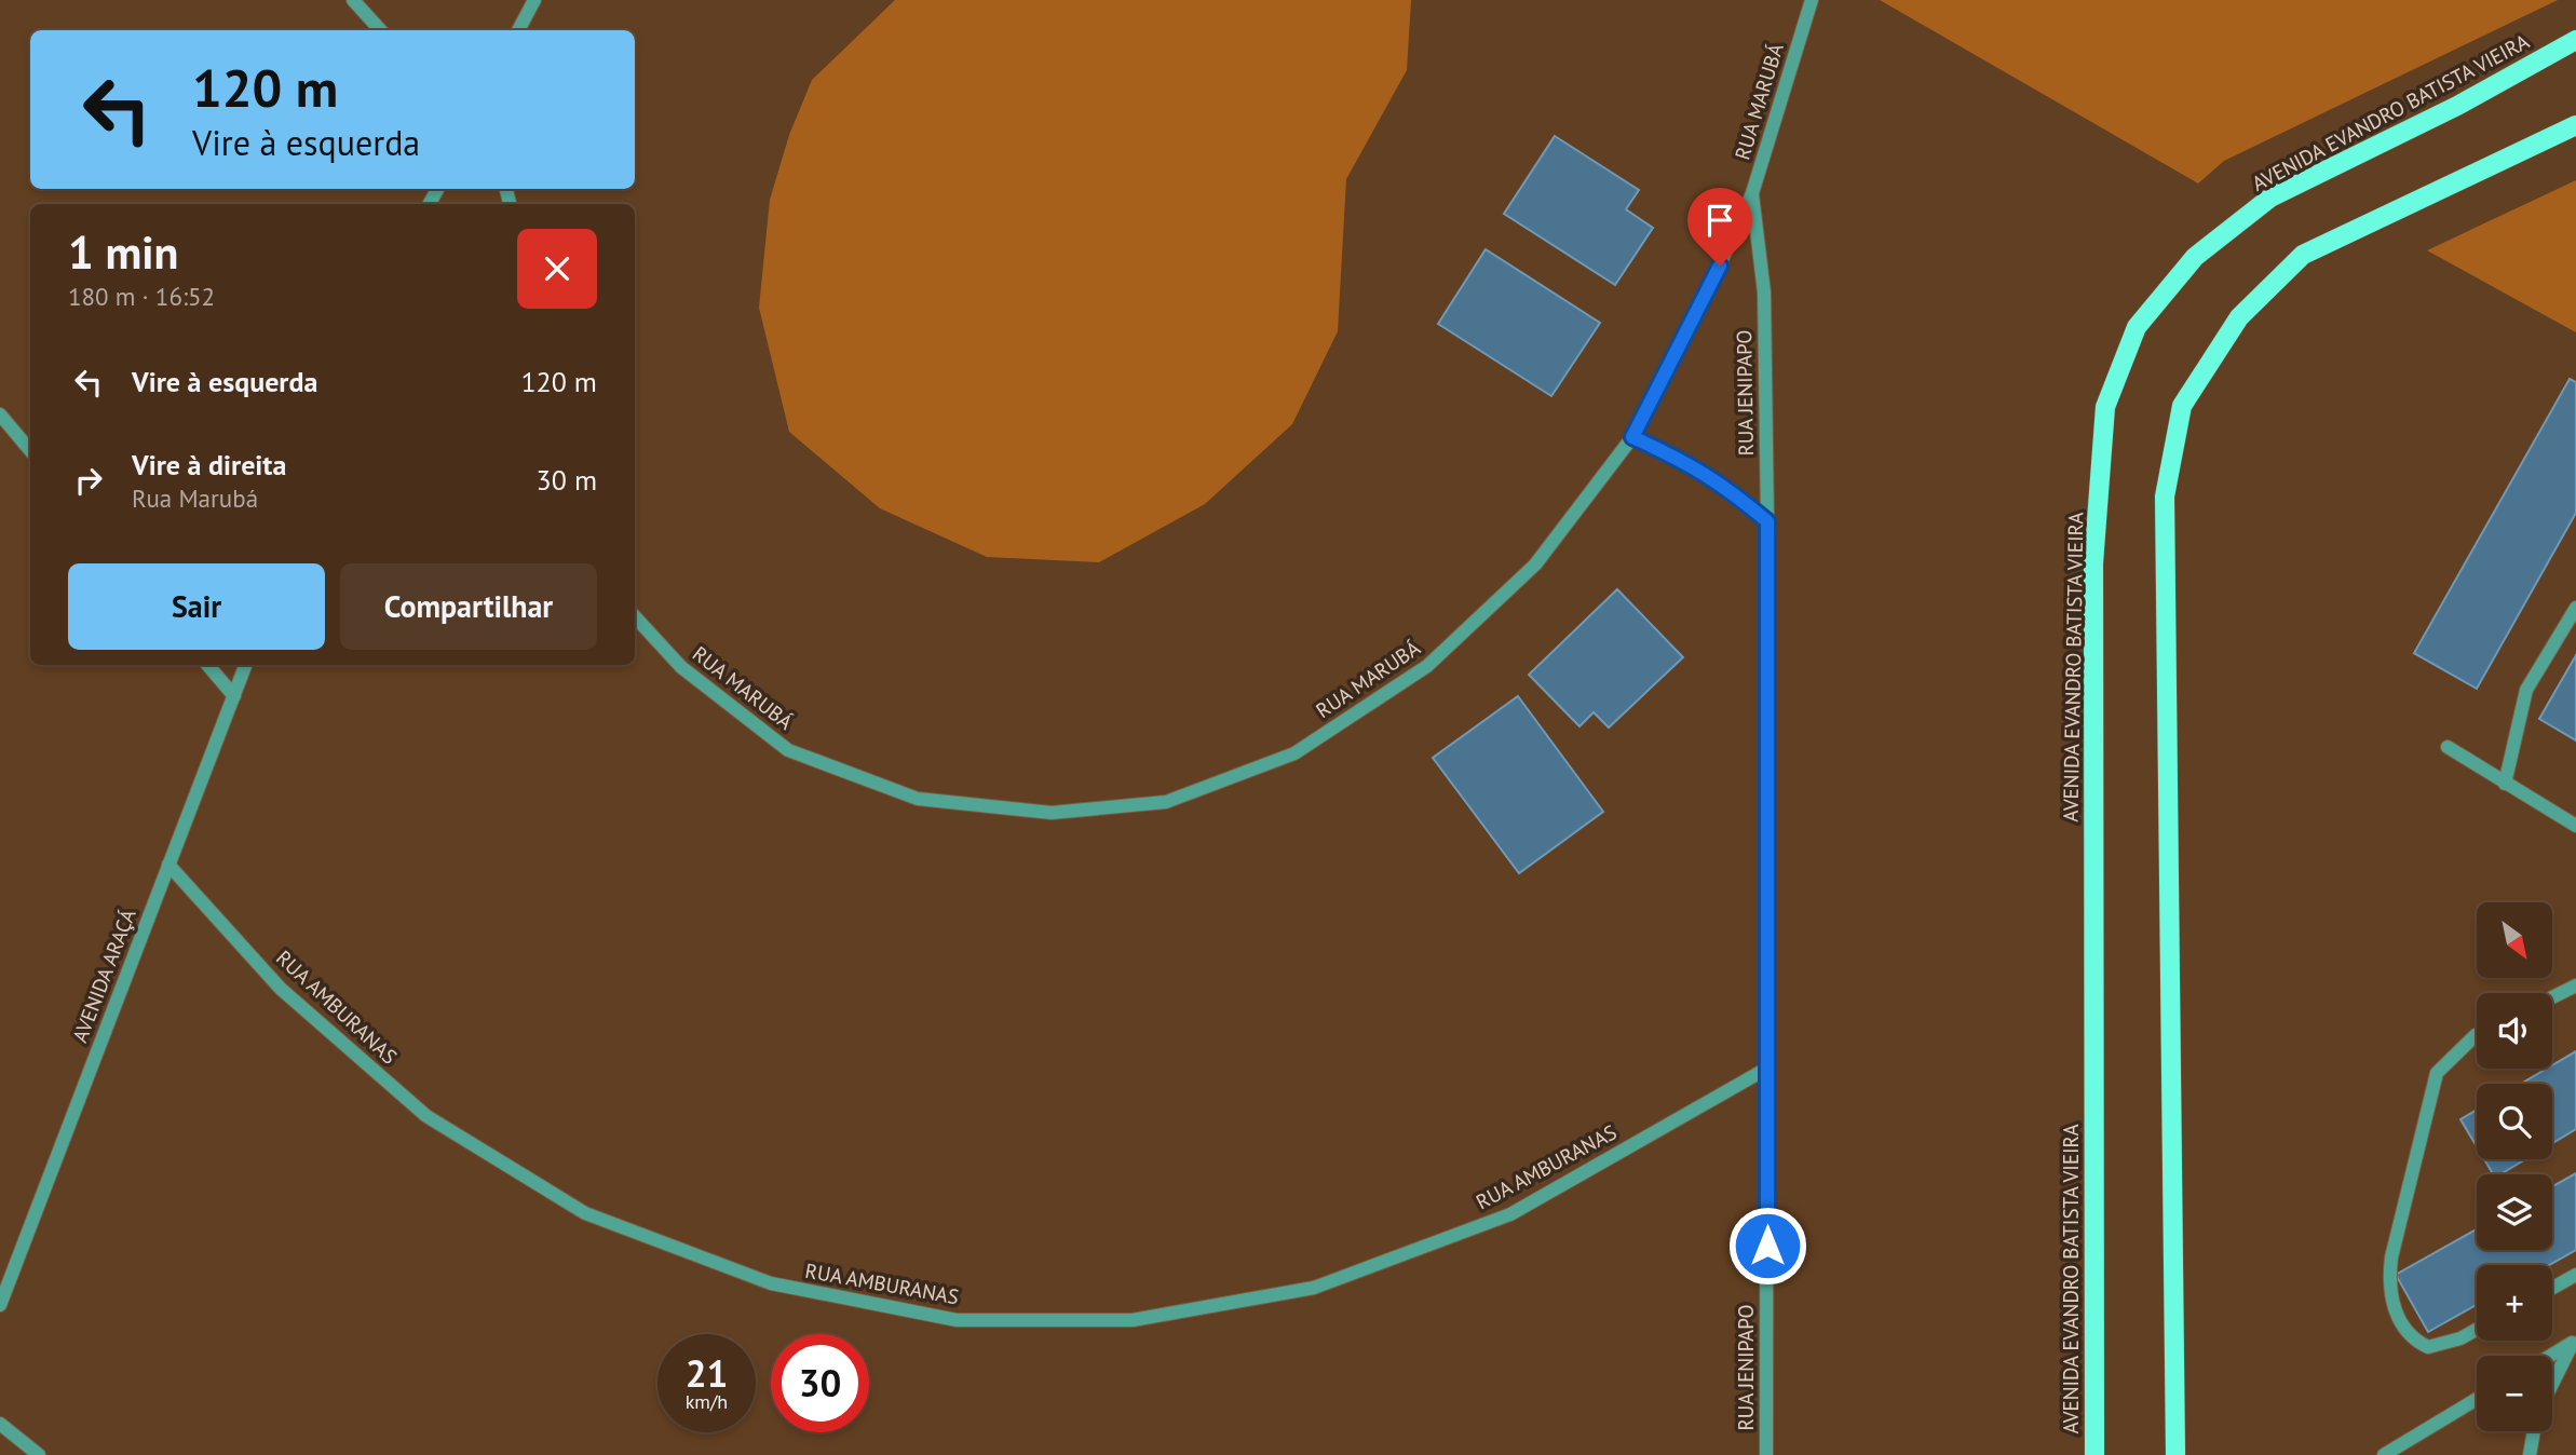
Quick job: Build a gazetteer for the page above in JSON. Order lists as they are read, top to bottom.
{
  "streets": {
    "main road": ["AVENIDA EVANDRO BATISTA VIEIRA"],
    "street": [
      "RUA MARUBÁ",
      "RUA JENIPAPO",
      "AVENIDA ARAÇÁ",
      "RUA AMBURANAS"
    ]
  },
  "crossings": [
    ["RUA MARUBÁ", "RUA JENIPAPO"],
    ["RUA JENIPAPO", "RUA AMBURANAS"],
    ["AVENIDA ARAÇÁ", "RUA AMBURANAS"]
  ],
  "north": "bottom right",
  "page": {
    "turn": ["120 m", "Vire à esquerda"],
    "heading": ["1 min", "180 m · 16:52"],
    "list": [
      {
        "name": "Vire à esquerda",
        "value": "120 m"
      },
      {
        "name": "Vire à direita",
        "note": "Rua Marubá",
        "value": "30 m"
      }
    ],
    "buttons": ["Sair", "Compartilhar"],
    "map_buttons": ["+", "−"],
    "speed": "21 km/h",
    "limit": "30"
  }
}
